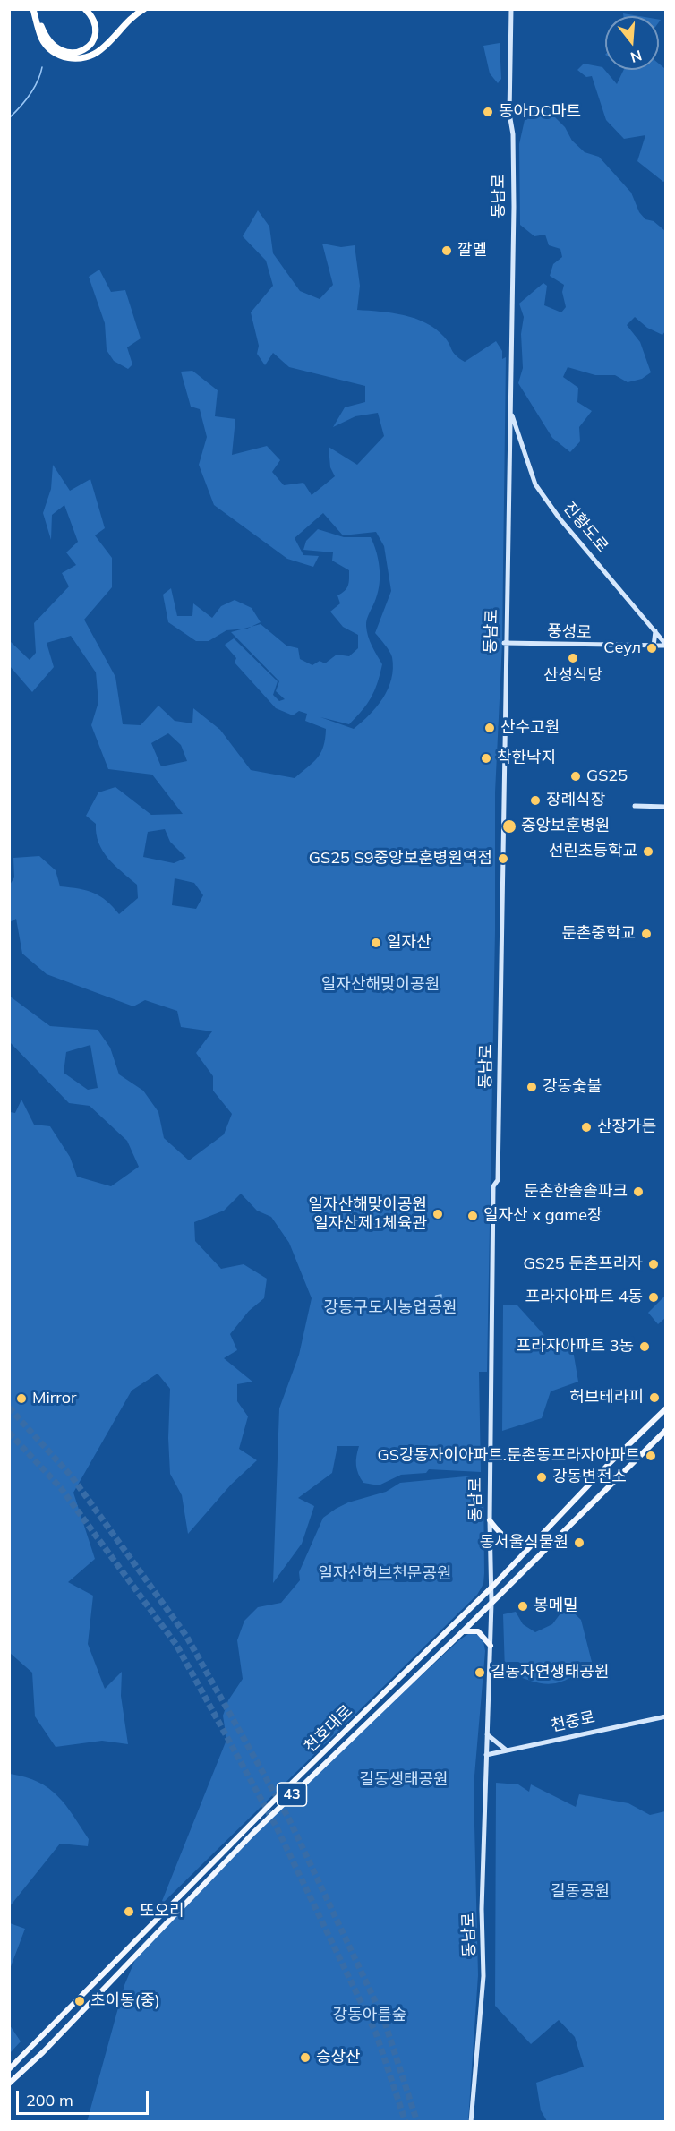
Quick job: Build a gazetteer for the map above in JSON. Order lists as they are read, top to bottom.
{
  "streets": {
    "main road": [
      "동남로",
      "진황도로",
      "풍성로",
      "천중로",
      "천호대로",
      "43"
    ]
  },
  "crossings": [
    ["동남로", "진황도로"],
    ["동남로", "풍성로"],
    ["동남로", "천중로"],
    ["동남로", "천호대로"],
    ["진황도로", "풍성로"]
  ],
  "parks": [
    "일자산해맞이공원",
    "강동구도시농업공원",
    "일자산허브천문공원",
    "길동생태공원",
    "길동공원",
    "강동아름숲"
  ],
  "places": [
    "동아DC마트",
    "깔멜",
    "Сеул",
    "산성식당",
    "산수고원",
    "착한낙지",
    "GS25",
    "장례식장",
    "중앙보훈병원",
    "선린초등학교",
    "GS25 S9중앙보훈병원역점",
    "둔촌중학교",
    "일자산",
    "강동숯불",
    "산장가든",
    "둔촌한솔솔파크",
    "일자산해맞이공원 일자산제1체육관",
    "일자산 x game장",
    "GS25 둔촌프라자",
    "프라자아파트 4동",
    "프라자아파트 3동",
    "허브테라피",
    "Mirror",
    "GS강동자이아파트.둔촌동프라자아파트",
    "강동변전소",
    "동서울식물원",
    "봉메밀",
    "길동자연생태공원",
    "또오리",
    "초이동(중)",
    "승상산"
  ],
  "scale_bar": "200 m",
  "north": "bottom"
}
